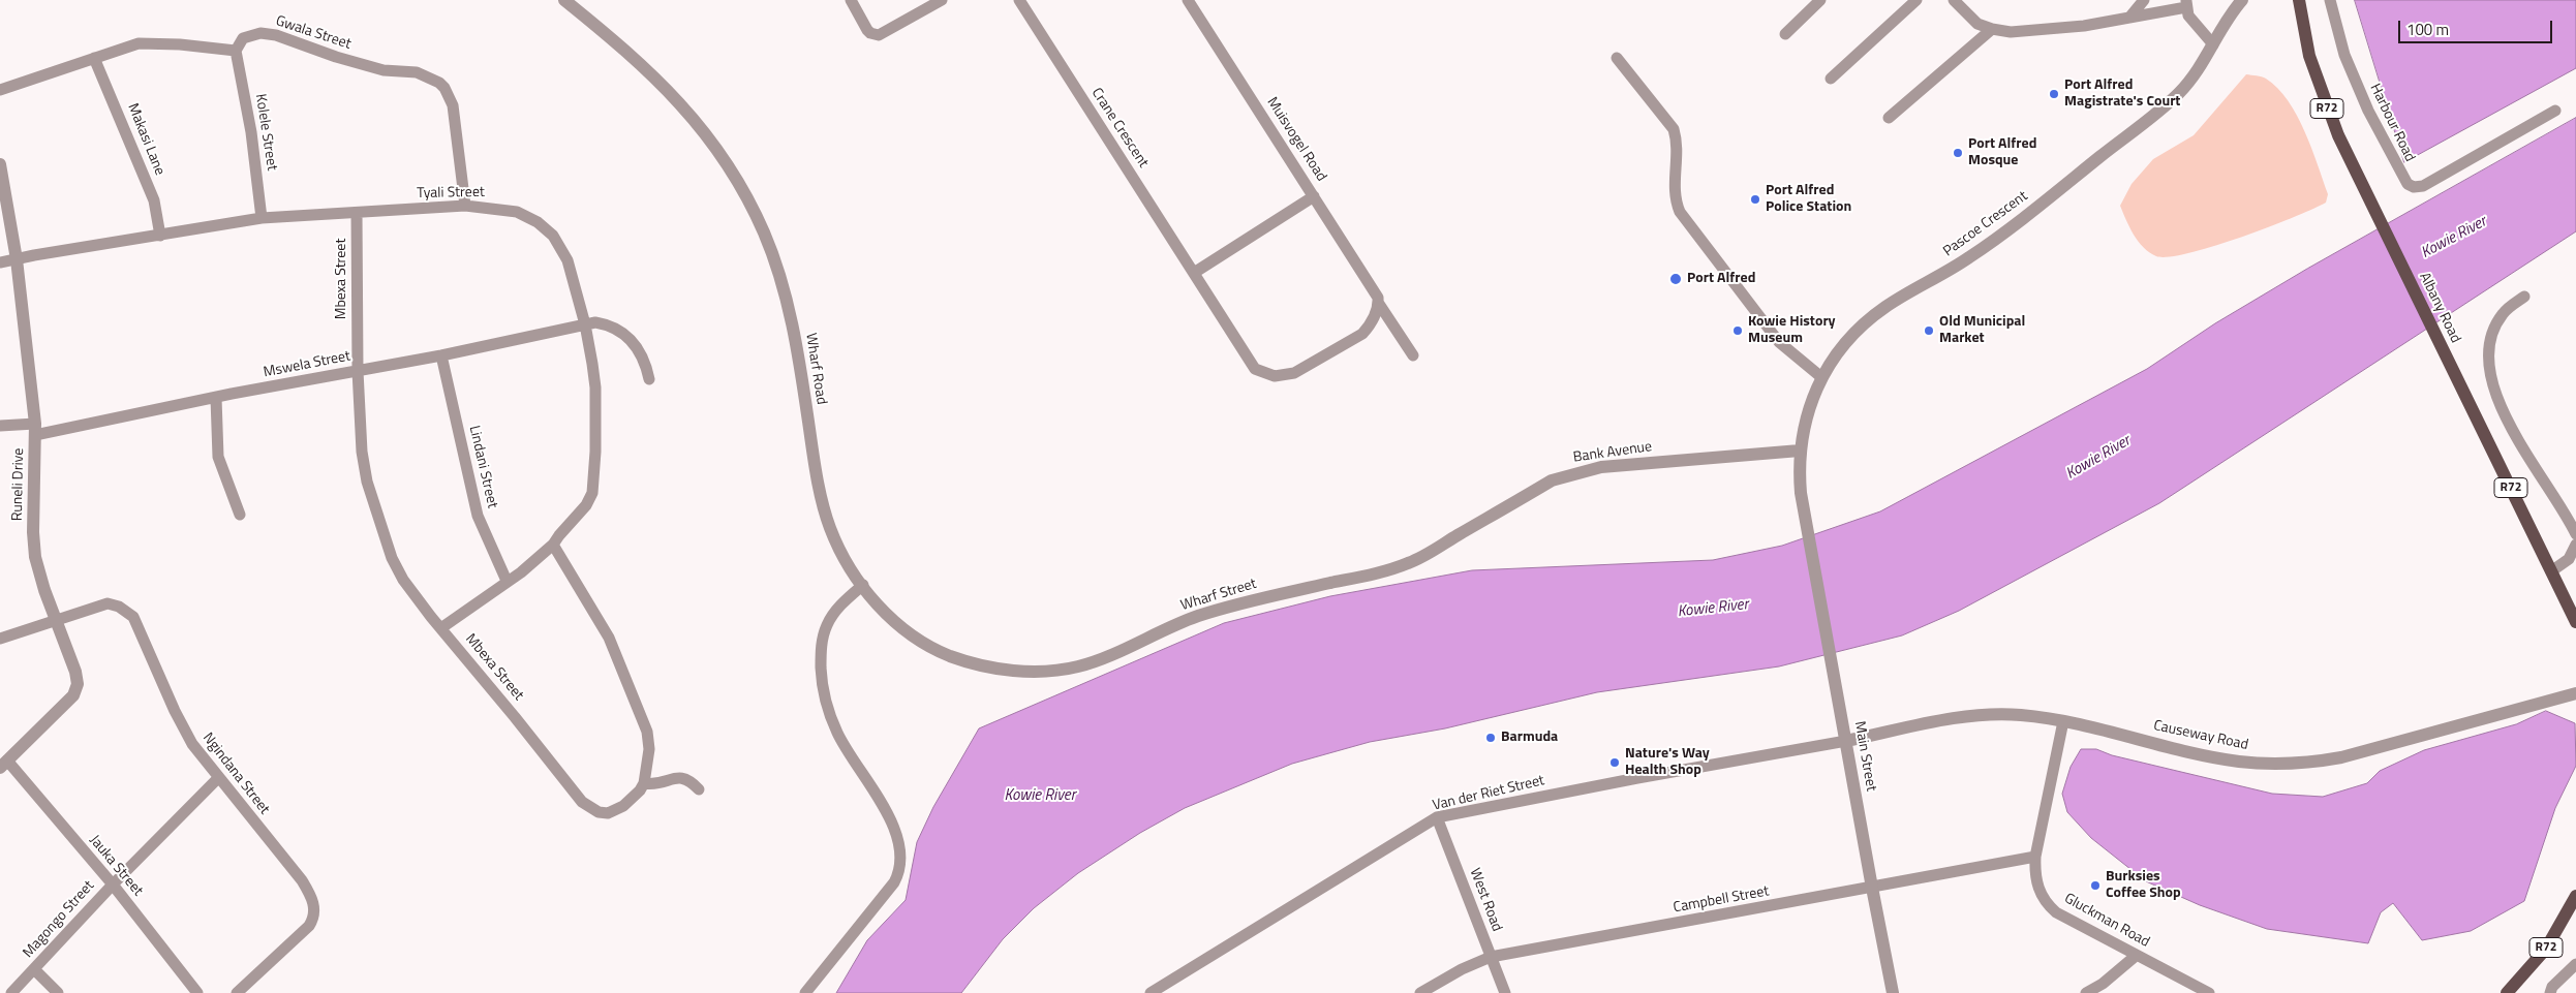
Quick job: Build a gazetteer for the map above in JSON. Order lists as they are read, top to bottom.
{
  "streets": {
    "main road": ["R72", "Albany Road"],
    "street": [
      "Gwala Street",
      "Harbour Road",
      "Crane Crescent",
      "Kolele Street",
      "Makasi Lane",
      "Muisvogel Road",
      "Tyali Street",
      "Pascoe Crescent",
      "Mbexa Street",
      "Mswela Street",
      "Wharf Road",
      "Bank Avenue",
      "Lindani Street",
      "Runeli Drive",
      "Wharf Street",
      "Causeway Road",
      "Main Street",
      "Ngindana Street",
      "Van der Riet Street",
      "Jauka Street",
      "West Road",
      "Campbell Street",
      "Magongo Street",
      "Gluckman Road"
    ]
  },
  "crossings": [
    ["Gwala Street", "Kolele Street"],
    ["Gwala Street", "Tyali Street"],
    ["Crane Crescent", "Muisvogel Road"],
    ["Kolele Street", "Tyali Street"],
    ["Makasi Lane", "Tyali Street"],
    ["Tyali Street", "Mbexa Street"],
    ["Tyali Street", "Mswela Street"],
    ["Tyali Street", "Lindani Street"],
    ["Tyali Street", "Runeli Drive"],
    ["Pascoe Crescent", "Bank Avenue"],
    ["Pascoe Crescent", "Main Street"],
    ["Mbexa Street", "Mswela Street"],
    ["Mswela Street", "Lindani Street"],
    ["Mswela Street", "Runeli Drive"],
    ["Wharf Road", "Wharf Street"],
    ["Bank Avenue", "Wharf Street"],
    ["Runeli Drive", "Ngindana Street"],
    ["Runeli Drive", "Jauka Street"],
    ["Causeway Road", "Main Street"],
    ["Causeway Road", "Van der Riet Street"],
    ["Causeway Road", "Gluckman Road"],
    ["Main Street", "Van der Riet Street"],
    ["Main Street", "Campbell Street"],
    ["Ngindana Street", "Magongo Street"],
    ["Van der Riet Street", "West Road"],
    ["Jauka Street", "Magongo Street"],
    ["West Road", "Campbell Street"],
    ["Campbell Street", "Gluckman Road"]
  ],
  "water": ["Kowie River"],
  "places": [
    "Port Alfred Magistrate's Court",
    "Port Alfred Mosque",
    "Port Alfred Police Station",
    "Port Alfred",
    "Kowie History Museum",
    "Old Municipal Market",
    "Barmuda",
    "Nature's Way Health Shop",
    "Burksies Coffee Shop"
  ],
  "scale_bar": "100 m"
}
